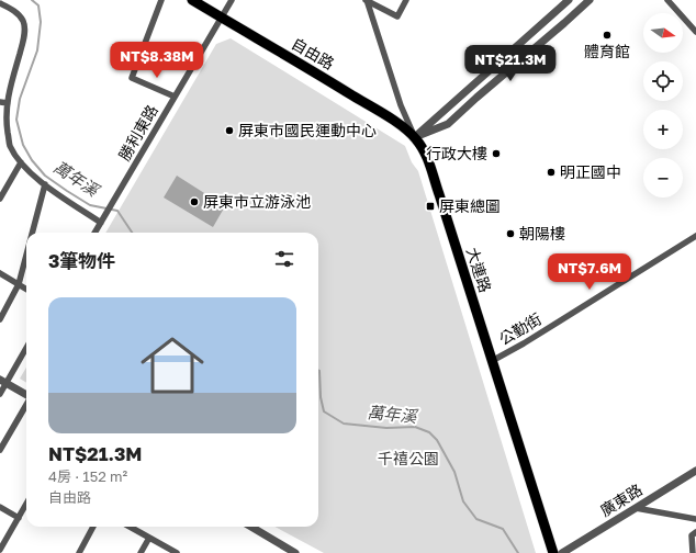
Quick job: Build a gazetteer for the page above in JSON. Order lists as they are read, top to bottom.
{
  "streets": {
    "main road": ["自由路", "大連路"],
    "street": ["勝利東路", "公勤街", "廣東路"]
  },
  "crossings": [
    ["自由路", "勝利東路"],
    ["自由路", "大連路"],
    ["大連路", "公勤街"]
  ],
  "water": ["萬年溪"],
  "parks": ["千禧公園"],
  "places": {
    "other": [
      "體育館",
      "屏東市國民運動中心",
      "行政大樓",
      "明正國中",
      "屏東市立游泳池",
      "朝陽樓"
    ],
    "transit": ["屏東總圖"]
  },
  "north": "right",
  "page": {
    "map_buttons": ["+", "−"],
    "price": ["NT$8.38M", "NT$21.3M", "NT$7.6M"],
    "heading": "3筆物件",
    "list": [
      {
        "name": "NT$21.3M",
        "note": "4房 · 152 m² · 自由路"
      }
    ]
  }
}
